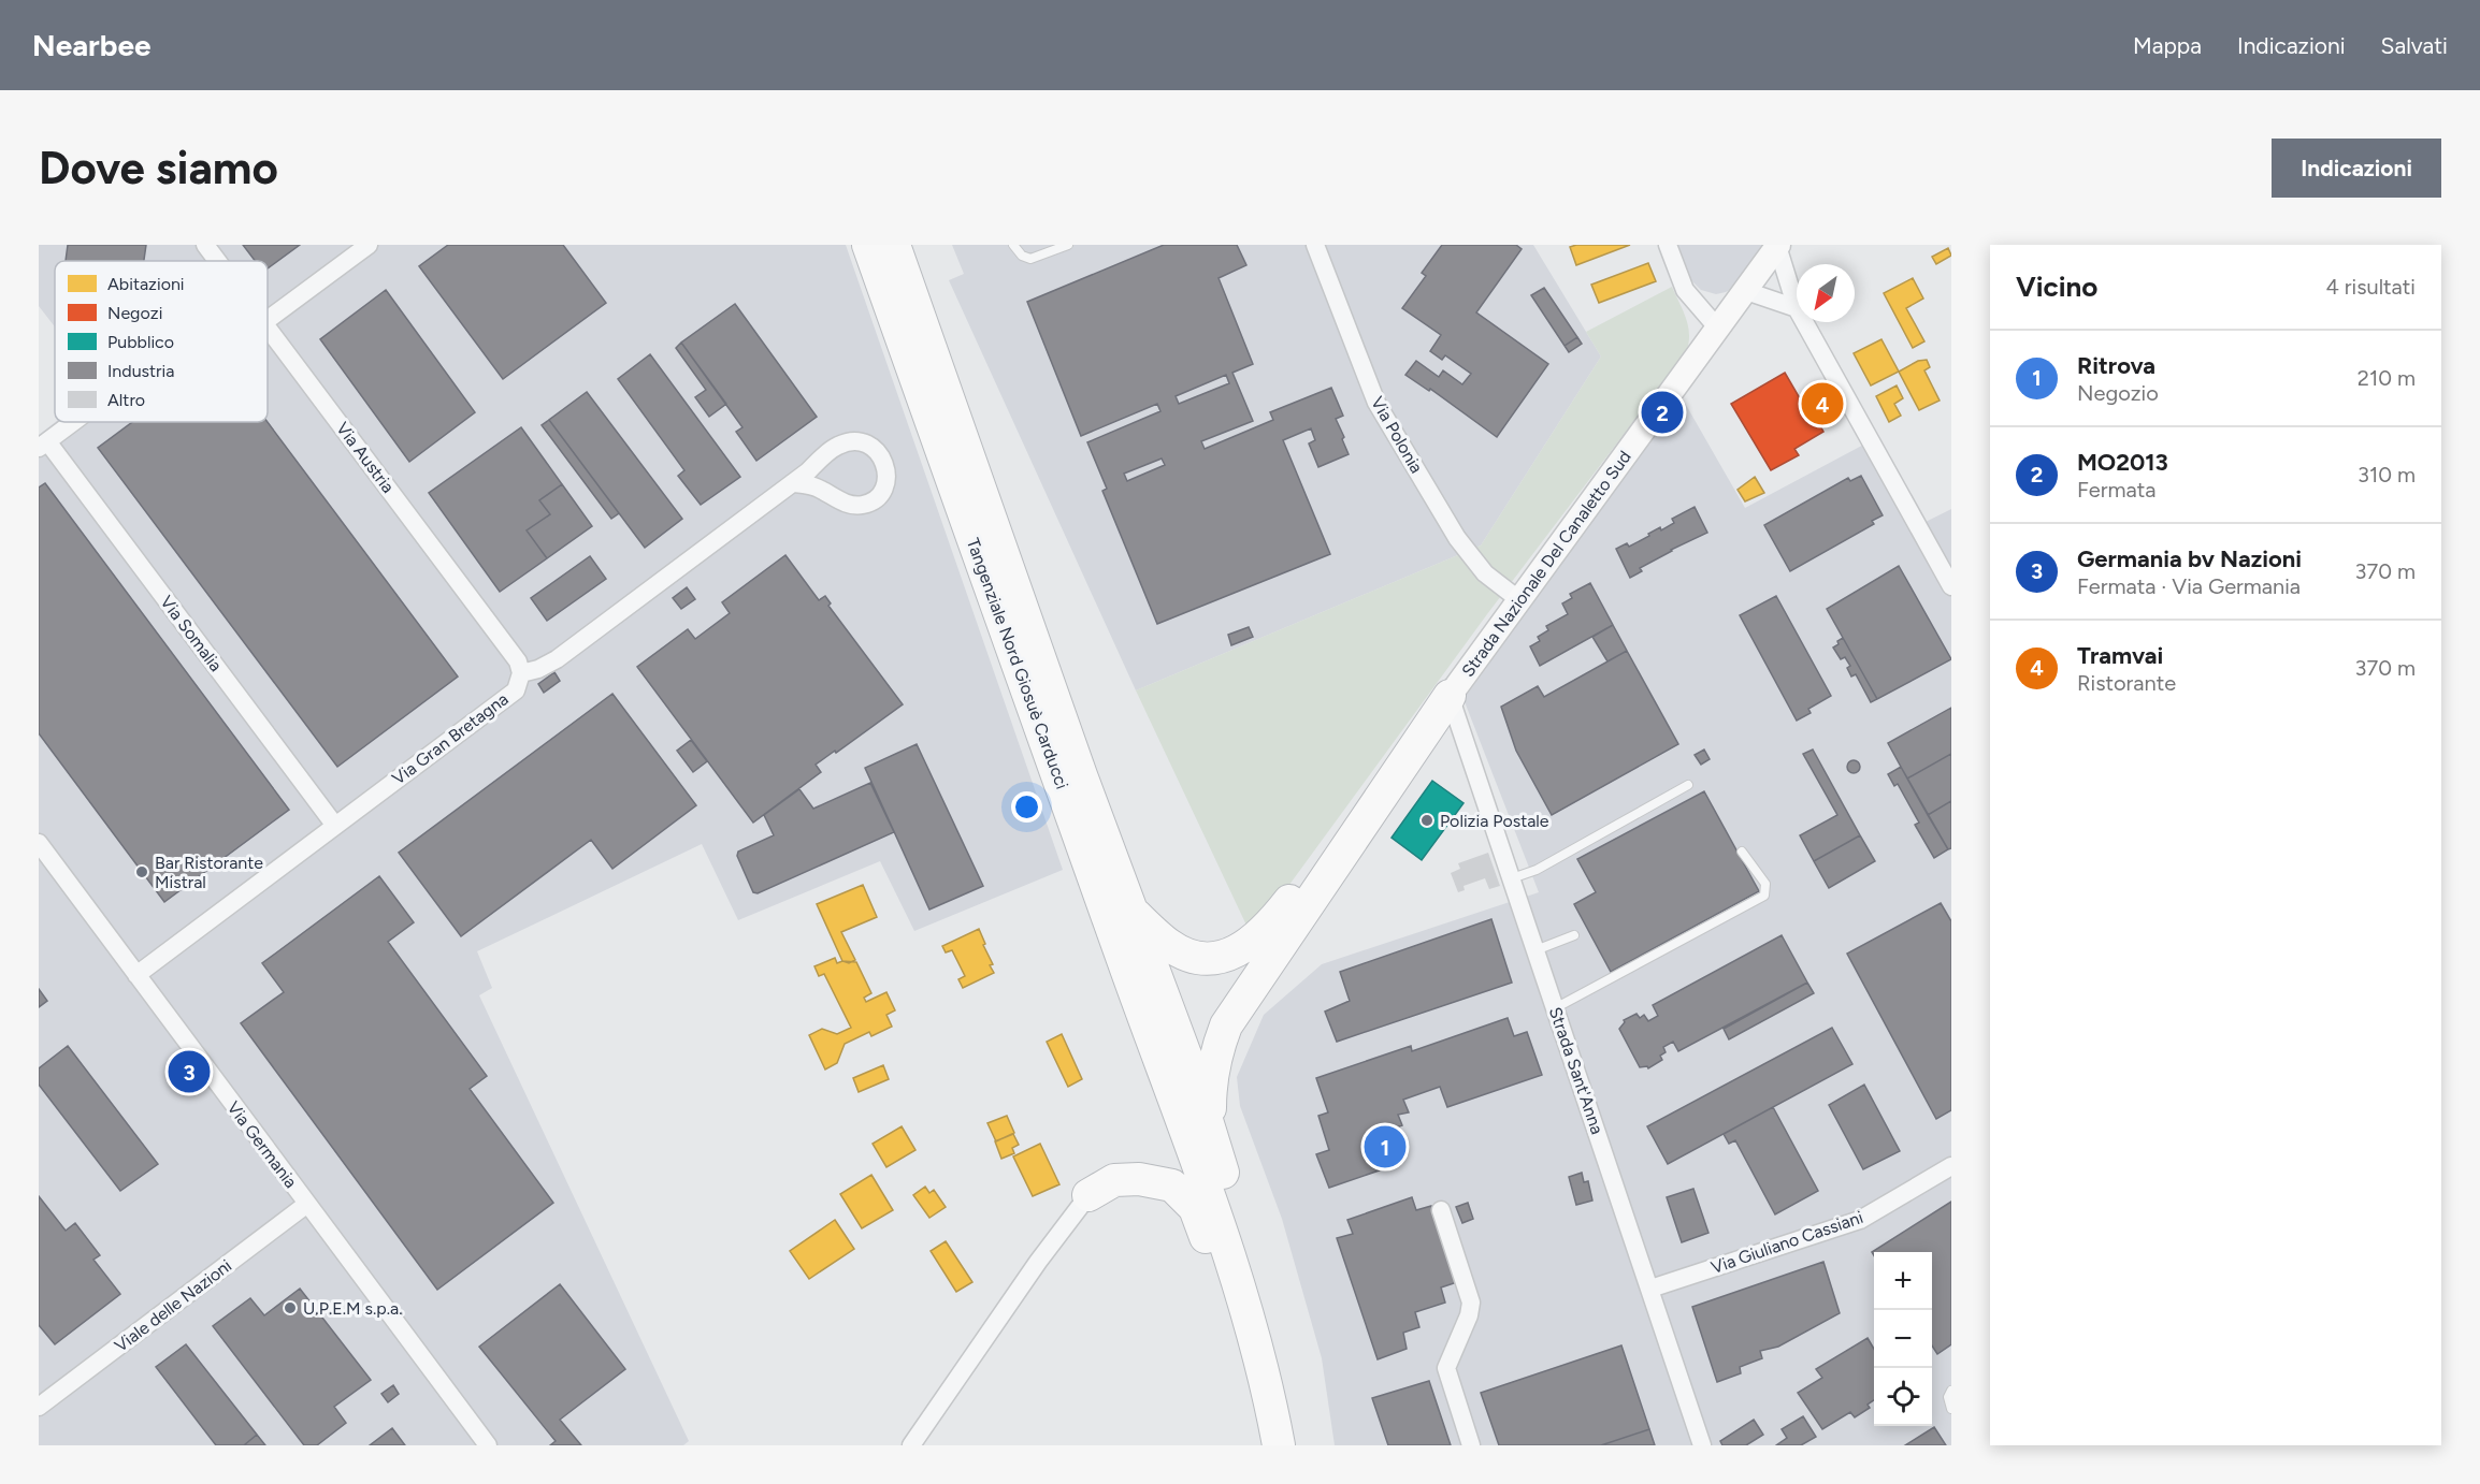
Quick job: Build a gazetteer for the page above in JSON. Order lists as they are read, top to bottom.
{
  "streets": {
    "highway": ["Tangenziale Nord Giosuè Carducci"],
    "main road": ["Strada Nazionale Del Canaletto Sud"],
    "street": [
      "Via Polonia",
      "Via Austria",
      "Via Somalia",
      "Via Gran Bretagna",
      "Strada Sant'Anna",
      "Via Germania",
      "Via Giuliano Cassiani",
      "Viale delle Nazioni"
    ]
  },
  "crossings": [
    ["Via Polonia", "Strada Nazionale Del Canaletto Sud"],
    ["Via Austria", "Via Gran Bretagna"],
    ["Strada Nazionale Del Canaletto Sud", "Strada Sant'Anna"],
    ["Via Somalia", "Via Gran Bretagna"],
    ["Via Gran Bretagna", "Via Germania"],
    ["Strada Sant'Anna", "Via Giuliano Cassiani"],
    ["Via Germania", "Viale delle Nazioni"]
  ],
  "places": ["Polizia Postale", "Bar Ristorante Mistral", "U.P.E.M s.p.a."],
  "legend": [
    "Abitazioni",
    "Negozi",
    "Pubblico",
    "Industria",
    "Altro"
  ],
  "north": "bottom left",
  "page": {
    "header": "Nearbee",
    "nav": ["Mappa", "Indicazioni", "Salvati"],
    "buttons": "Indicazioni",
    "title": "Dove siamo",
    "heading": ["Vicino", "4 risultati"],
    "list": [
      {
        "mark": "1",
        "name": "Ritrova",
        "note": "Negozio",
        "value": "210 m"
      },
      {
        "mark": "2",
        "name": "MO2013",
        "note": "Fermata",
        "value": "310 m"
      },
      {
        "mark": "3",
        "name": "Germania bv Nazioni",
        "note": "Fermata · Via Germania",
        "value": "370 m"
      },
      {
        "mark": "4",
        "name": "Tramvai",
        "note": "Ristorante",
        "value": "370 m"
      }
    ],
    "pins": [
      "4",
      "2",
      "3",
      "1"
    ],
    "map_buttons": ["+", "−"]
  }
}
